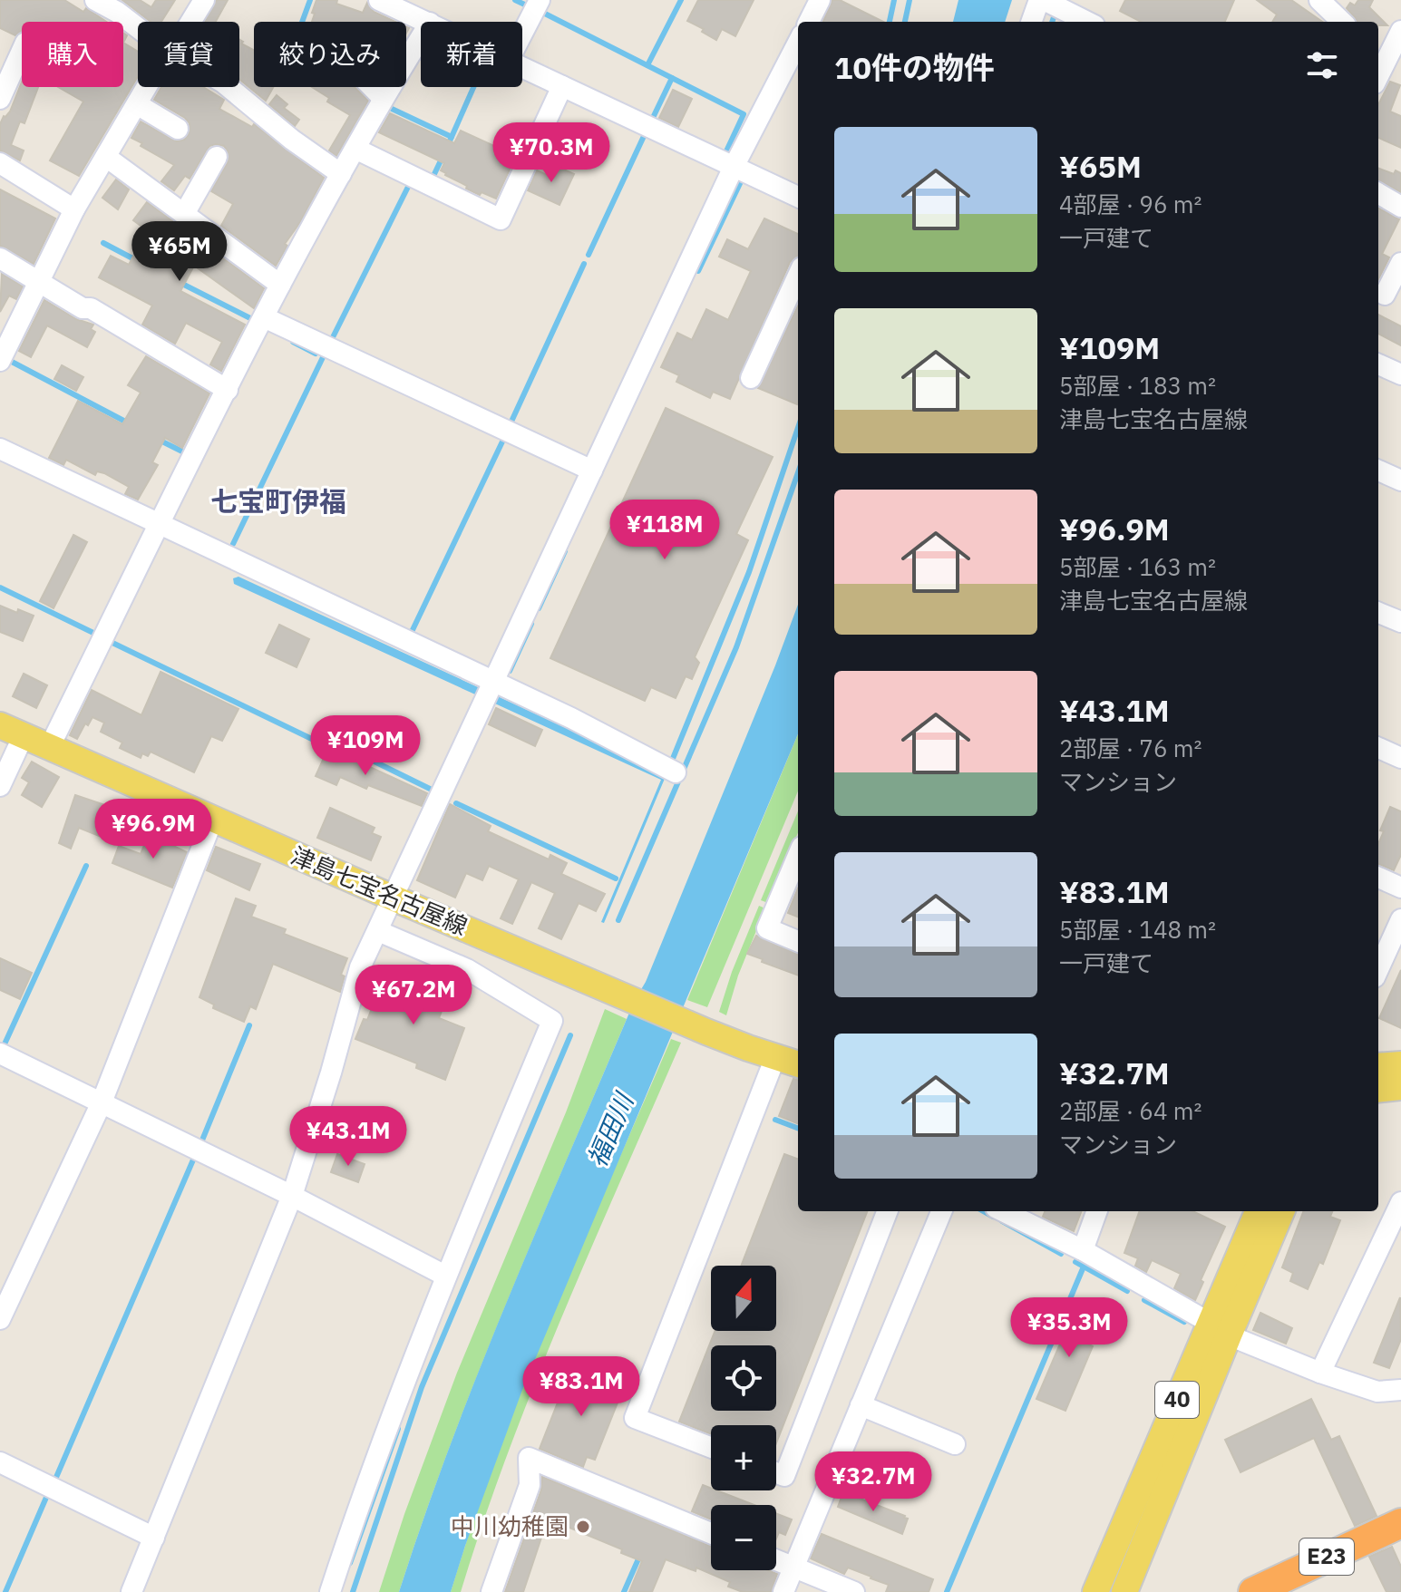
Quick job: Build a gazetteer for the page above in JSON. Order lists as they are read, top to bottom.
{
  "streets": {
    "highway": ["E23"],
    "main road": ["津島七宝名古屋線", "40"]
  },
  "districts": ["七宝町伊福"],
  "water": ["福田川"],
  "places": ["中川幼稚園"],
  "north": "top",
  "page": {
    "chip": [
      "購入",
      "賃貸",
      "絞り込み",
      "新着"
    ],
    "heading": "10件の物件",
    "list": [
      {
        "name": "¥65M",
        "note": "4部屋 · 96 m² · 一戸建て"
      },
      {
        "name": "¥109M",
        "note": "5部屋 · 183 m² · 津島七宝名古屋線"
      },
      {
        "name": "¥96.9M",
        "note": "5部屋 · 163 m² · 津島七宝名古屋線"
      },
      {
        "name": "¥43.1M",
        "note": "2部屋 · 76 m² · マンション"
      },
      {
        "name": "¥83.1M",
        "note": "5部屋 · 148 m² · 一戸建て"
      },
      {
        "name": "¥32.7M",
        "note": "2部屋 · 64 m² · マンション"
      }
    ],
    "price": [
      "¥70.3M",
      "¥65M",
      "¥118M",
      "¥109M",
      "¥96.9M",
      "¥67.2M",
      "¥43.1M",
      "¥35.3M",
      "¥83.1M",
      "¥32.7M"
    ],
    "map_buttons": ["+", "−"]
  }
}
